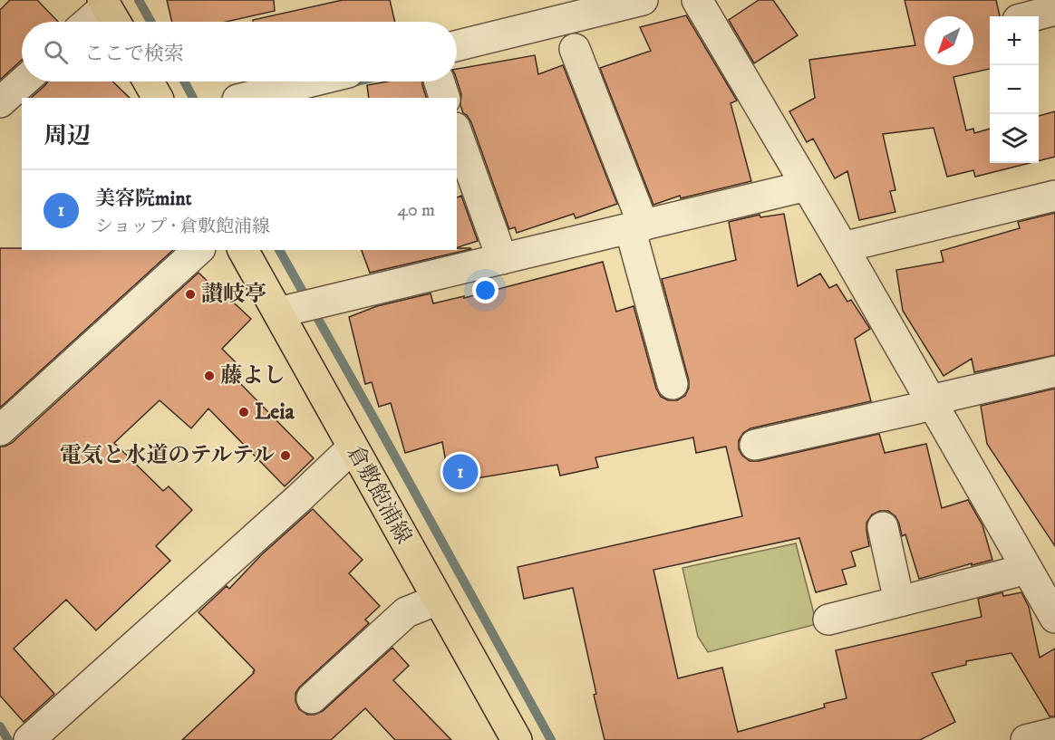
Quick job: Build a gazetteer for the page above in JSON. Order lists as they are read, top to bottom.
{
  "streets": {
    "main road": ["倉敷飽浦線"]
  },
  "places": [
    "讃岐亭",
    "藤よし",
    "Leia",
    "電気と水道のテルテル"
  ],
  "north": "bottom left",
  "page": {
    "map_buttons": ["+", "−"],
    "search": "ここで検索",
    "heading": "周辺",
    "list": [
      {
        "mark": "1",
        "name": "美容院mint",
        "note": "ショップ · 倉敷飽浦線",
        "value": "40 m"
      }
    ],
    "pins": "1"
  }
}
